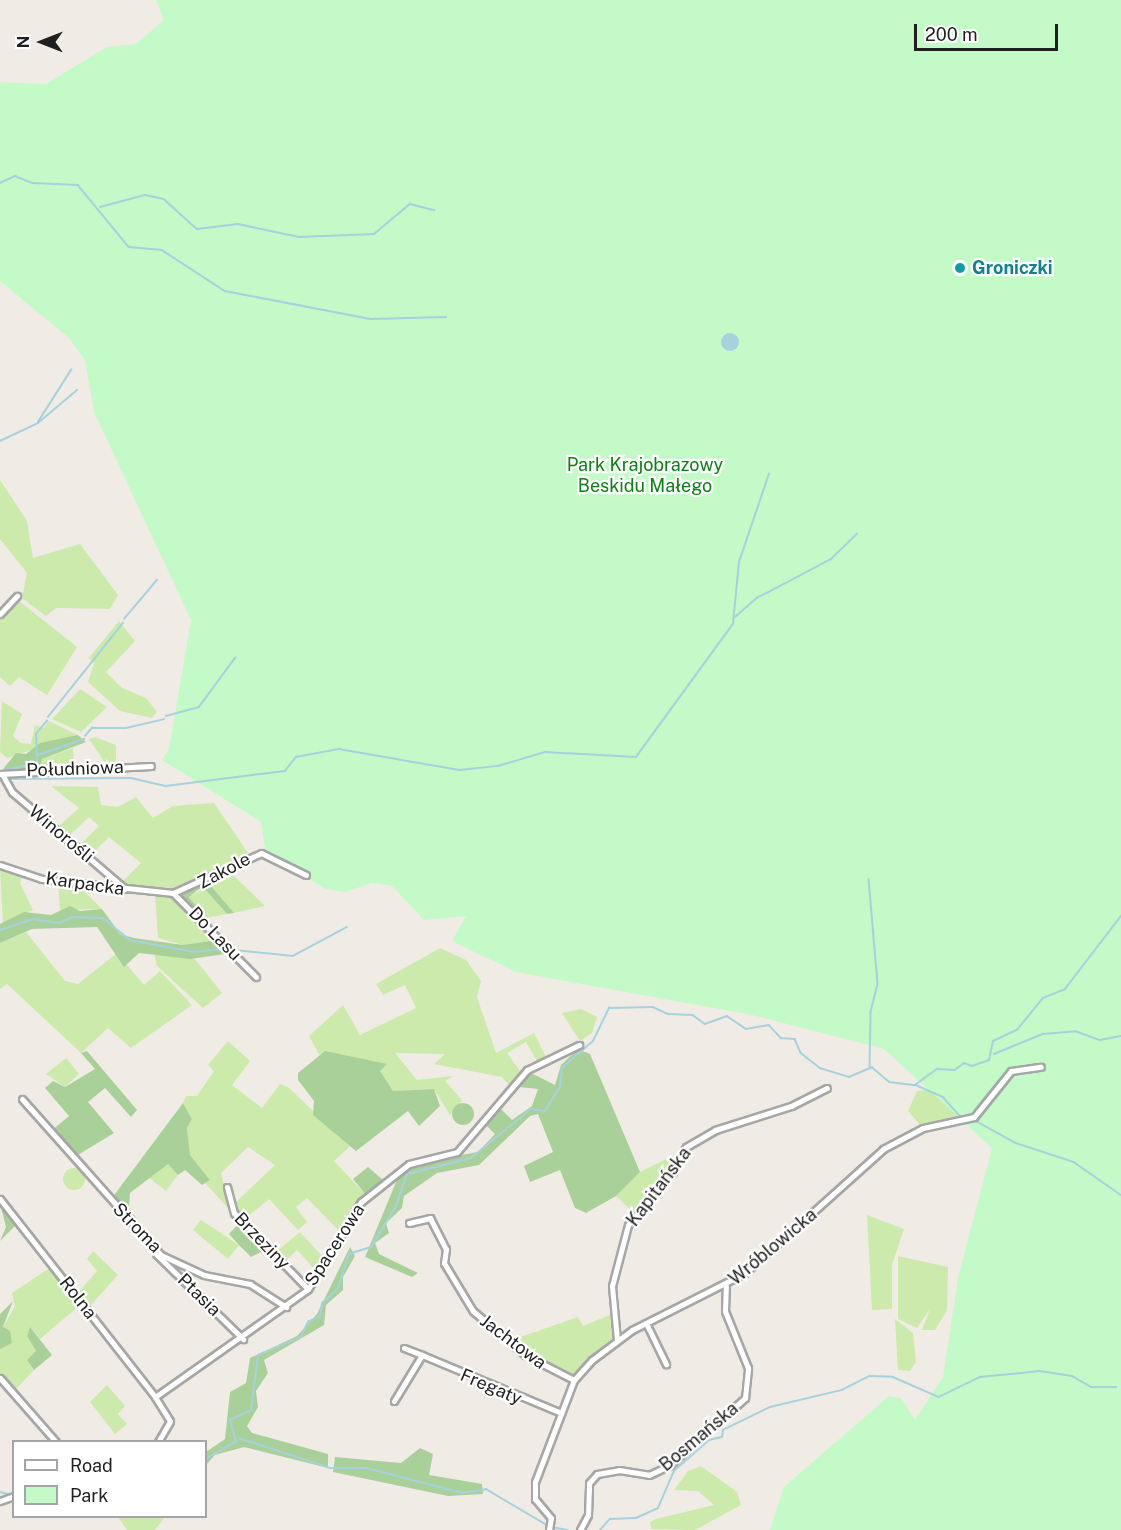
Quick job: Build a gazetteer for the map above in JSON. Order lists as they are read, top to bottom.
{
  "streets": {
    "street": [
      "Południowa",
      "Winorośli",
      "Zakole",
      "Karpacka",
      "Do Lasu",
      "Kapitańska",
      "Stroma",
      "Brzeziny",
      "Spacerowa",
      "Wróblowicka",
      "Ptasia",
      "Rolna",
      "Jachtowa",
      "Fregaty",
      "Bosmańska"
    ]
  },
  "crossings": [
    ["Południowa", "Winorośli"],
    ["Winorośli", "Karpacka"],
    ["Zakole", "Karpacka"],
    ["Zakole", "Do Lasu"],
    ["Karpacka", "Do Lasu"],
    ["Kapitańska", "Wróblowicka"],
    ["Stroma", "Spacerowa"],
    ["Brzeziny", "Spacerowa"],
    ["Spacerowa", "Ptasia"],
    ["Spacerowa", "Rolna"],
    ["Wróblowicka", "Jachtowa"],
    ["Wróblowicka", "Fregaty"],
    ["Wróblowicka", "Bosmańska"]
  ],
  "parks": ["Park Krajobrazowy Beskidu Małego"],
  "places": ["Groniczki"],
  "legend": ["Road", "Park"],
  "scale_bar": "200 m",
  "north": "left"
}
